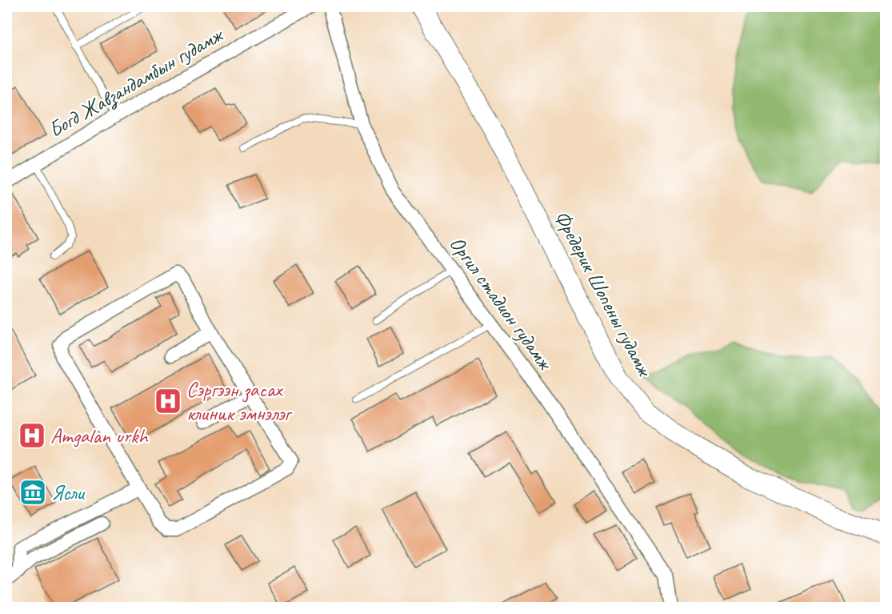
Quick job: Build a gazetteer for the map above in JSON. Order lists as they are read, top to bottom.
{
  "streets": {
    "street": ["Богд Жавзандамбын гудамж", "Фредерик Шопены гудамж", "Оргил стадион гудамж"]
  },
  "places": {
    "hospital": ["Сэргээн засах клиник эмнэлэг", "Amgalan urkh"],
    "museum": ["Ясли"]
  }
}
